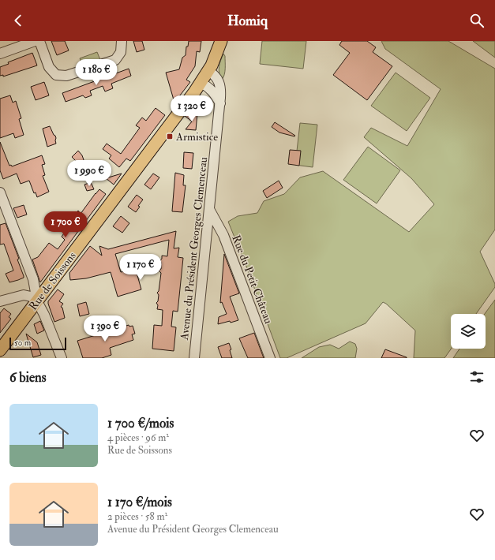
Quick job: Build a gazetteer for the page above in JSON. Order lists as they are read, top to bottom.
{
  "streets": {
    "main road": ["Rue de Soissons"],
    "street": ["Avenue du Président Georges Clemenceau", "Rue du Petit Château"]
  },
  "crossings": [
    ["Avenue du Président Georges Clemenceau", "Rue du Petit Château"],
    ["Avenue du Président Georges Clemenceau", "Rue de Soissons"]
  ],
  "places": {
    "transit": ["Armistice"]
  },
  "scale_bar": "50 m",
  "page": {
    "header": "Homiq",
    "price": [
      "1 180 €",
      "1 320 €",
      "1 990 €",
      "1 700 €",
      "1 170 €",
      "1 390 €"
    ],
    "scale": "50 m",
    "heading": "6 biens",
    "list": [
      {
        "name": "1 700 €/mois",
        "note": "4 pièces · 96 m² · Rue de Soissons"
      },
      {
        "name": "1 170 €/mois",
        "note": "2 pièces · 58 m² · Avenue du Président Georges Clemenceau"
      }
    ]
  }
}
